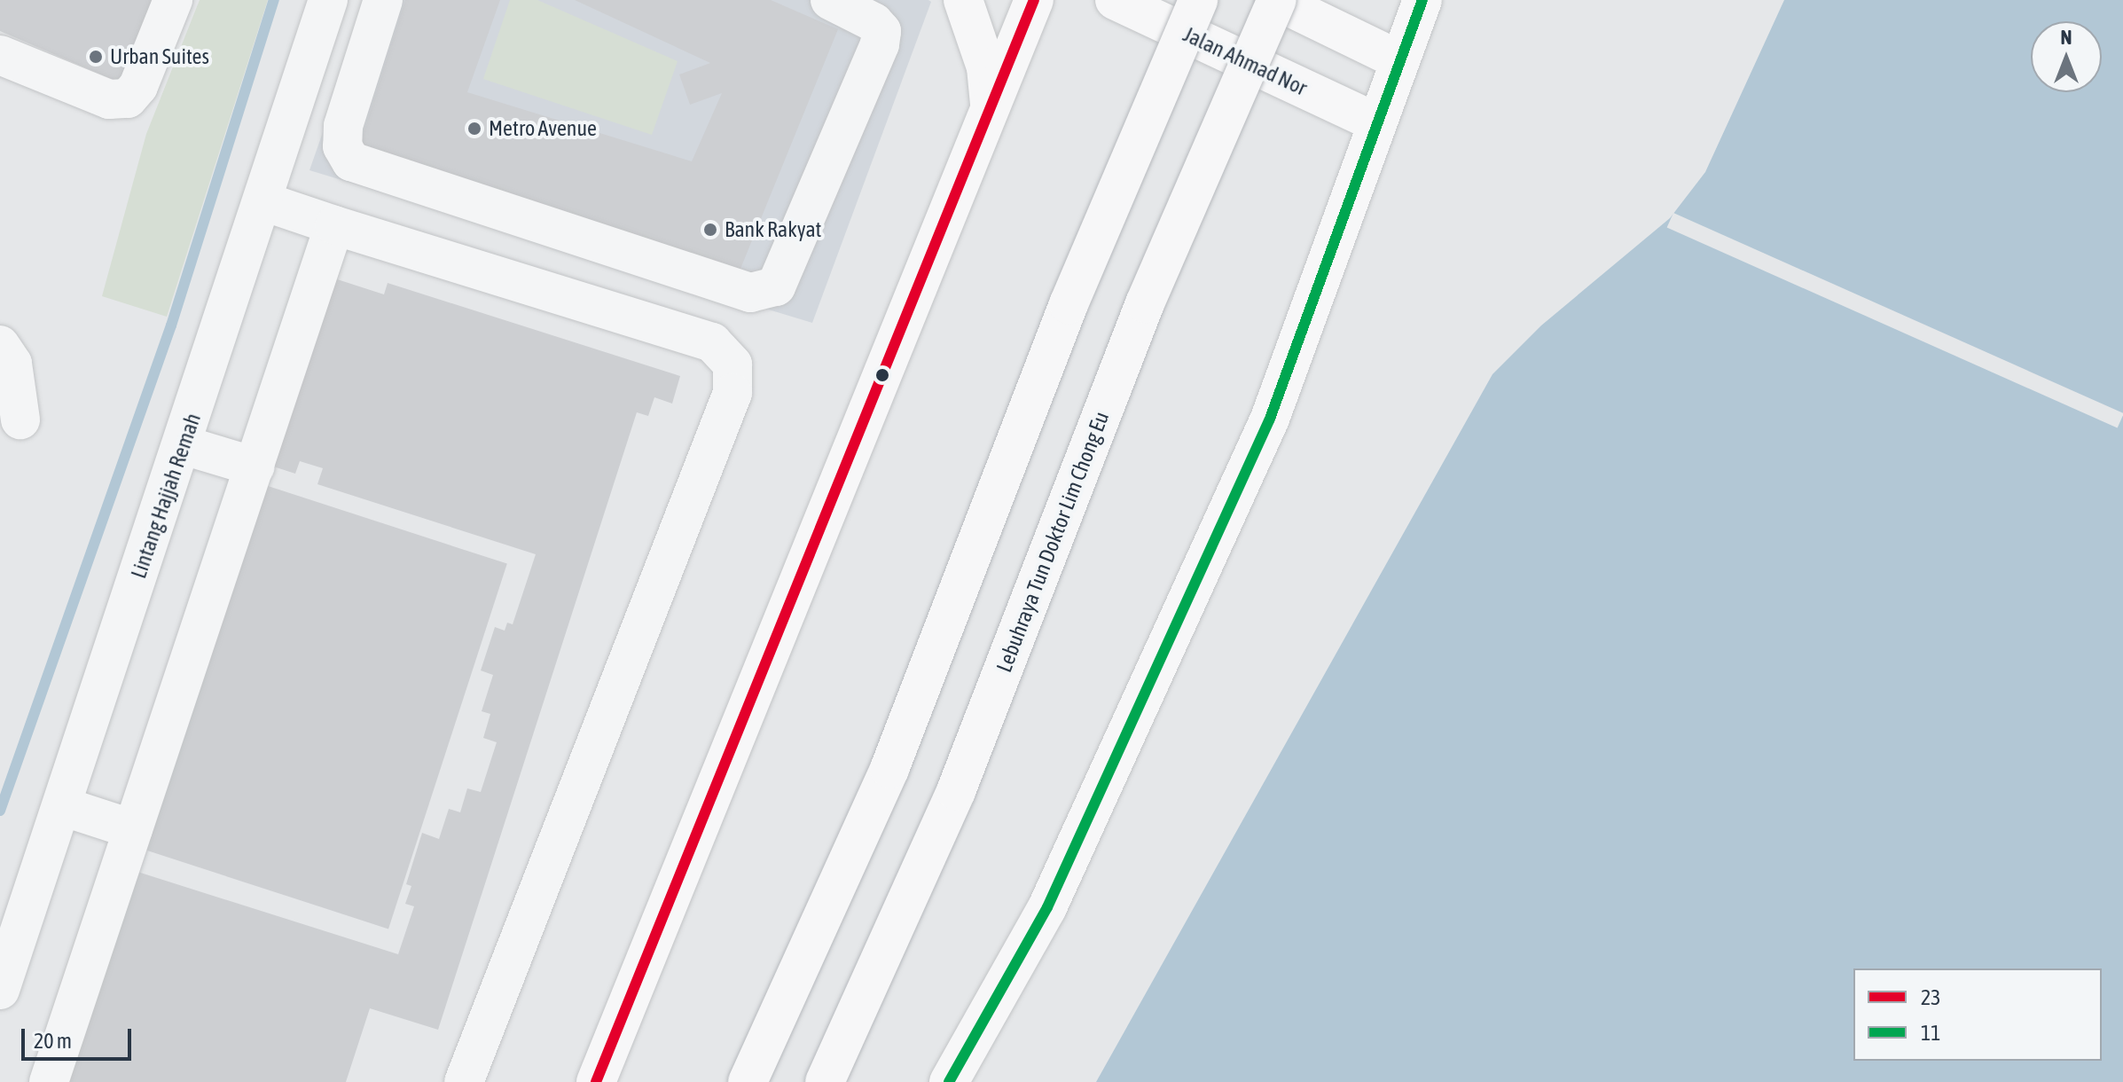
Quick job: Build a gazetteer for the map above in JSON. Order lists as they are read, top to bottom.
{
  "streets": {
    "main road": ["Jalan Ahmad Nor", "Lebuhraya Tun Doktor Lim Chong Eu"],
    "street": ["Lintang Hajjah Remah"]
  },
  "places": ["Urban Suites", "Metro Avenue", "Bank Rakyat"],
  "lines": ["transit line 23", "transit line 11"],
  "legend": ["23", "11"],
  "scale_bar": "20 m",
  "north": "top"
}
